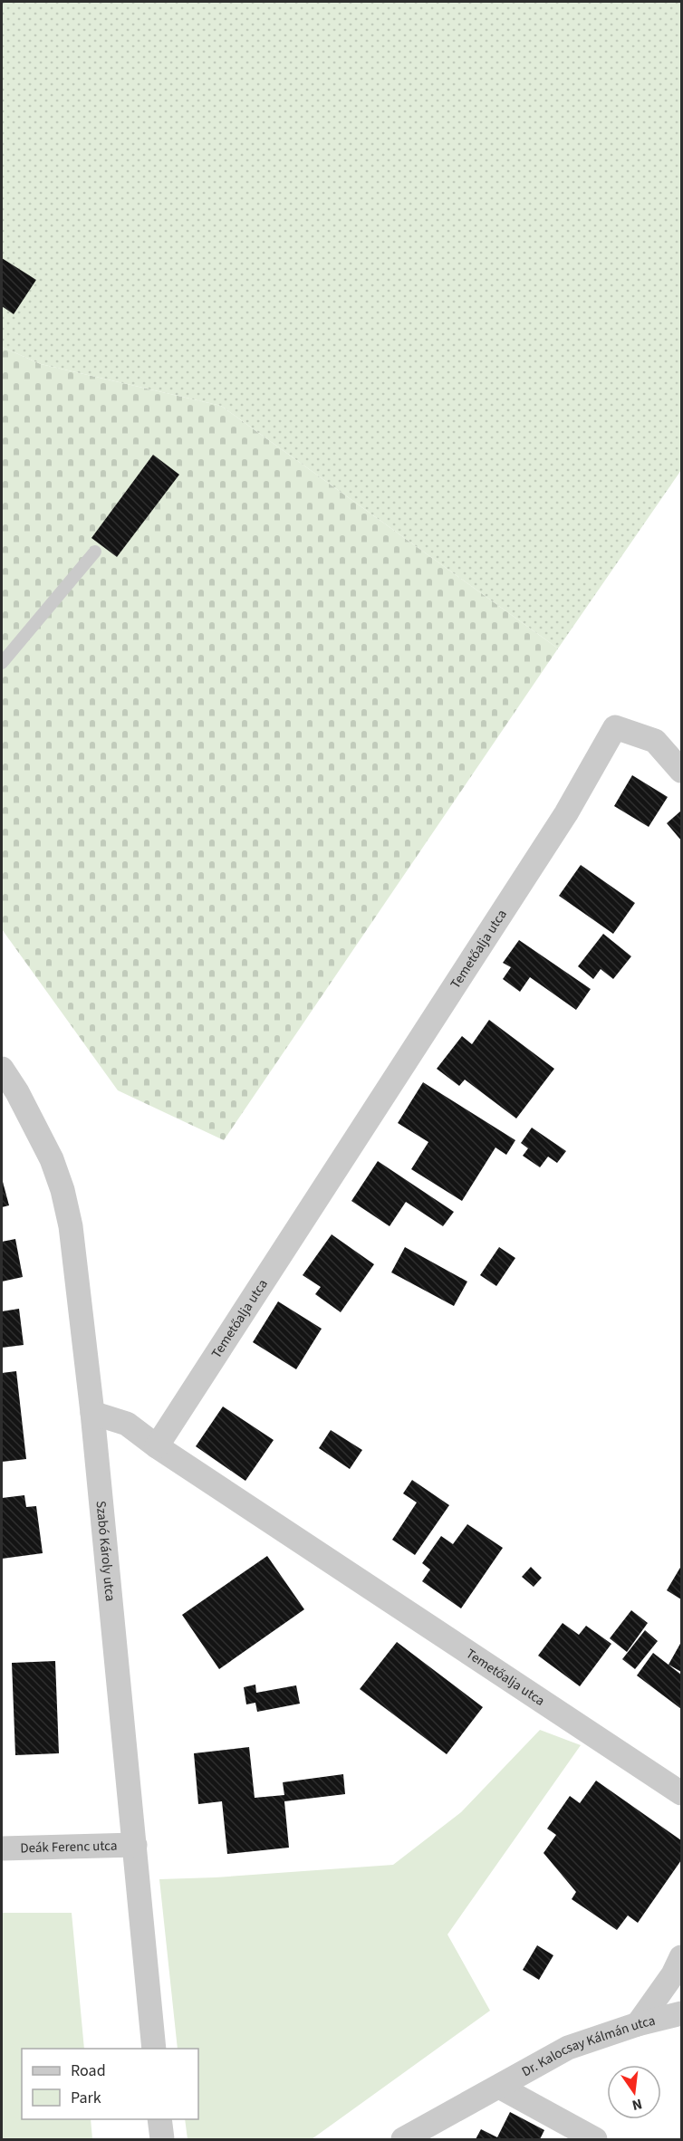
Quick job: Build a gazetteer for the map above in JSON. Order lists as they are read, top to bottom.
{
  "streets": {
    "street": [
      "Temetőalja utca",
      "Szabó Károly utca",
      "Deák Ferenc utca",
      "Dr. Kalocsay Kálmán utca"
    ]
  },
  "crossings": [
    ["Szabó Károly utca", "Deák Ferenc utca"]
  ],
  "legend": ["Road", "Park"],
  "north": "bottom"
}
